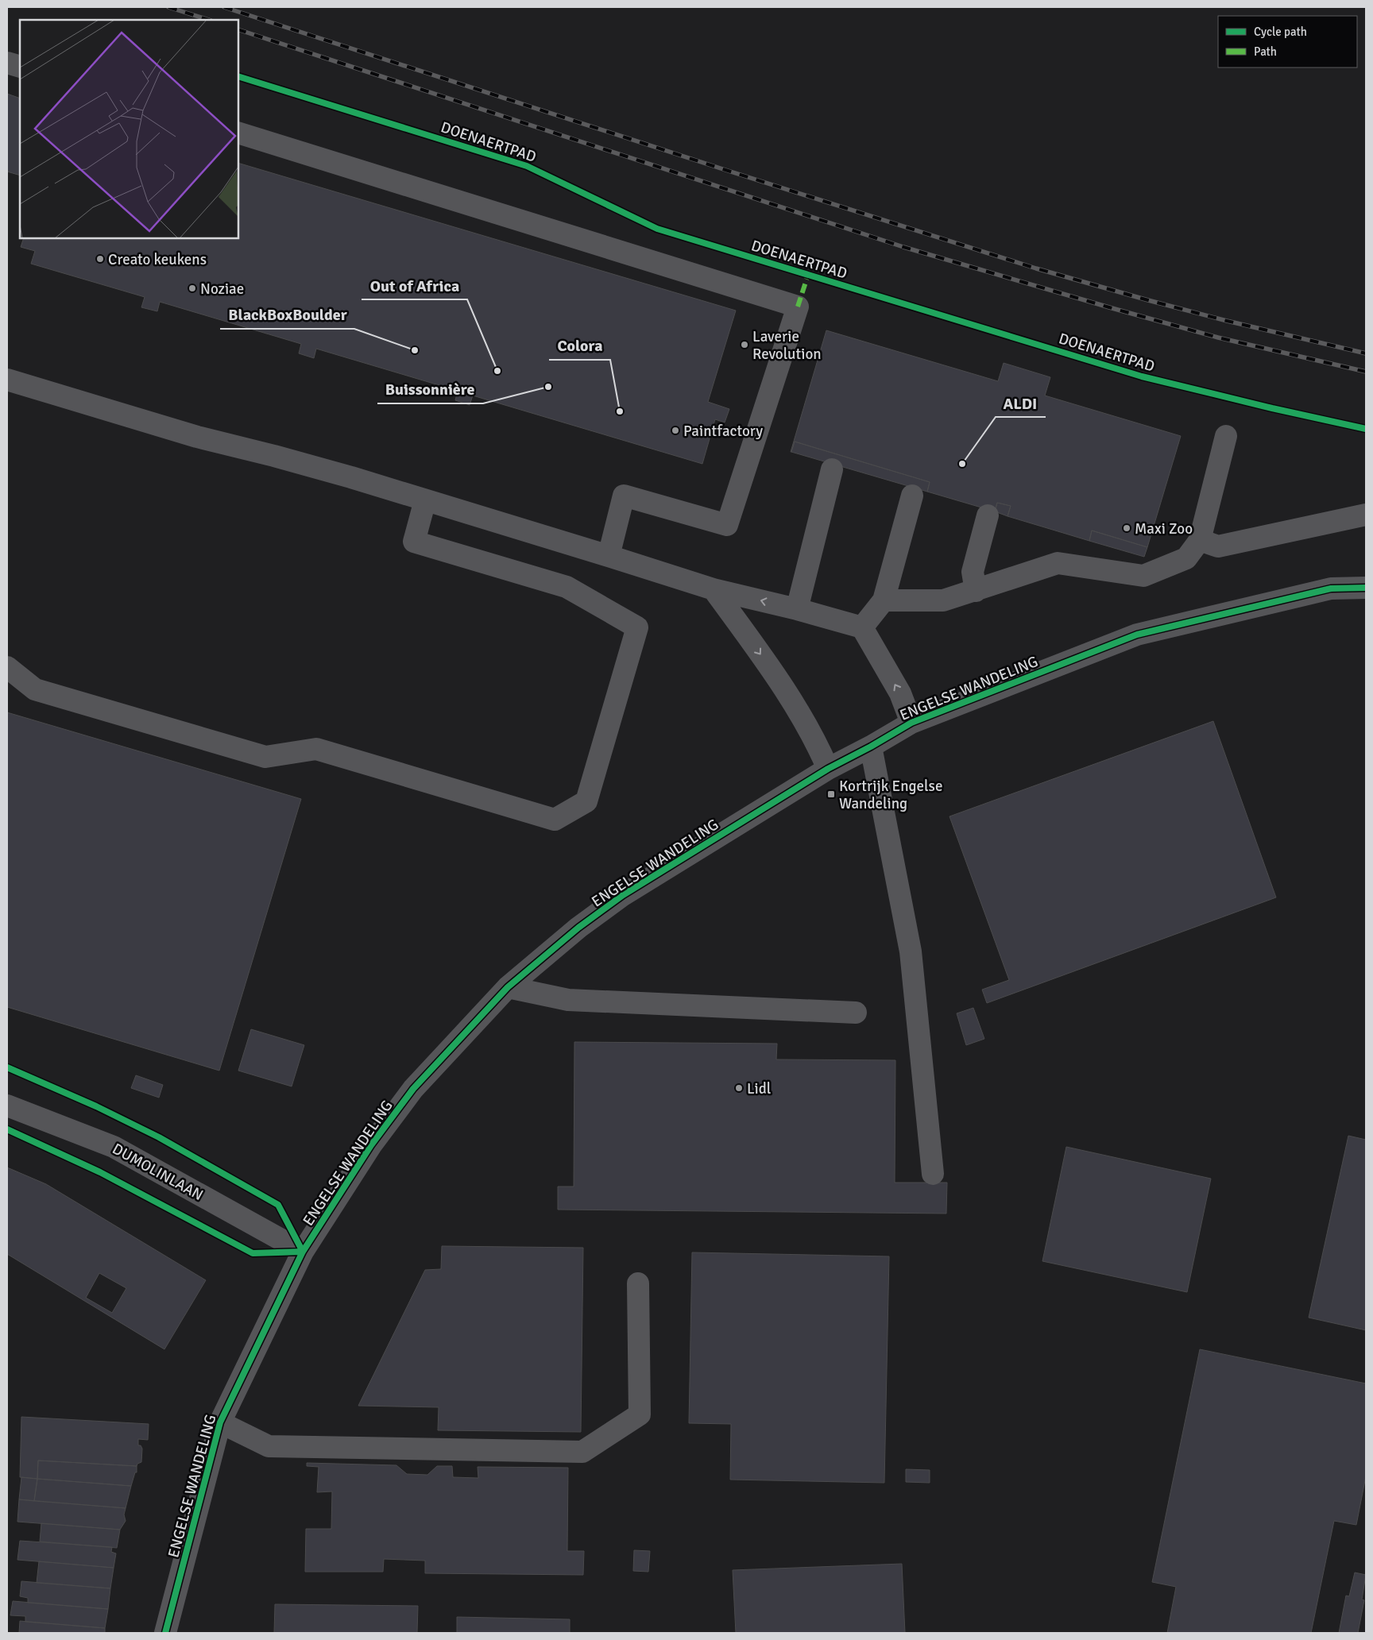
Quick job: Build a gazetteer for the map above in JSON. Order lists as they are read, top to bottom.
{
  "streets": {
    "street": ["ENGELSE WANDELING", "DUMOLINLAAN"],
    "cycle path": ["DOENAERTPAD"]
  },
  "crossings": [
    ["ENGELSE WANDELING", "DUMOLINLAAN"]
  ],
  "places": {
    "other": [
      "Creato keukens",
      "Noziae",
      "Laverie Revolution",
      "BlackBoxBoulder",
      "Out of Africa",
      "Buissonnière",
      "Colora",
      "Paintfactory",
      "ALDI",
      "Maxi Zoo",
      "Lidl"
    ],
    "transit": ["Kortrijk Engelse Wandeling"]
  },
  "legend": ["Cycle path", "Path"]
}
